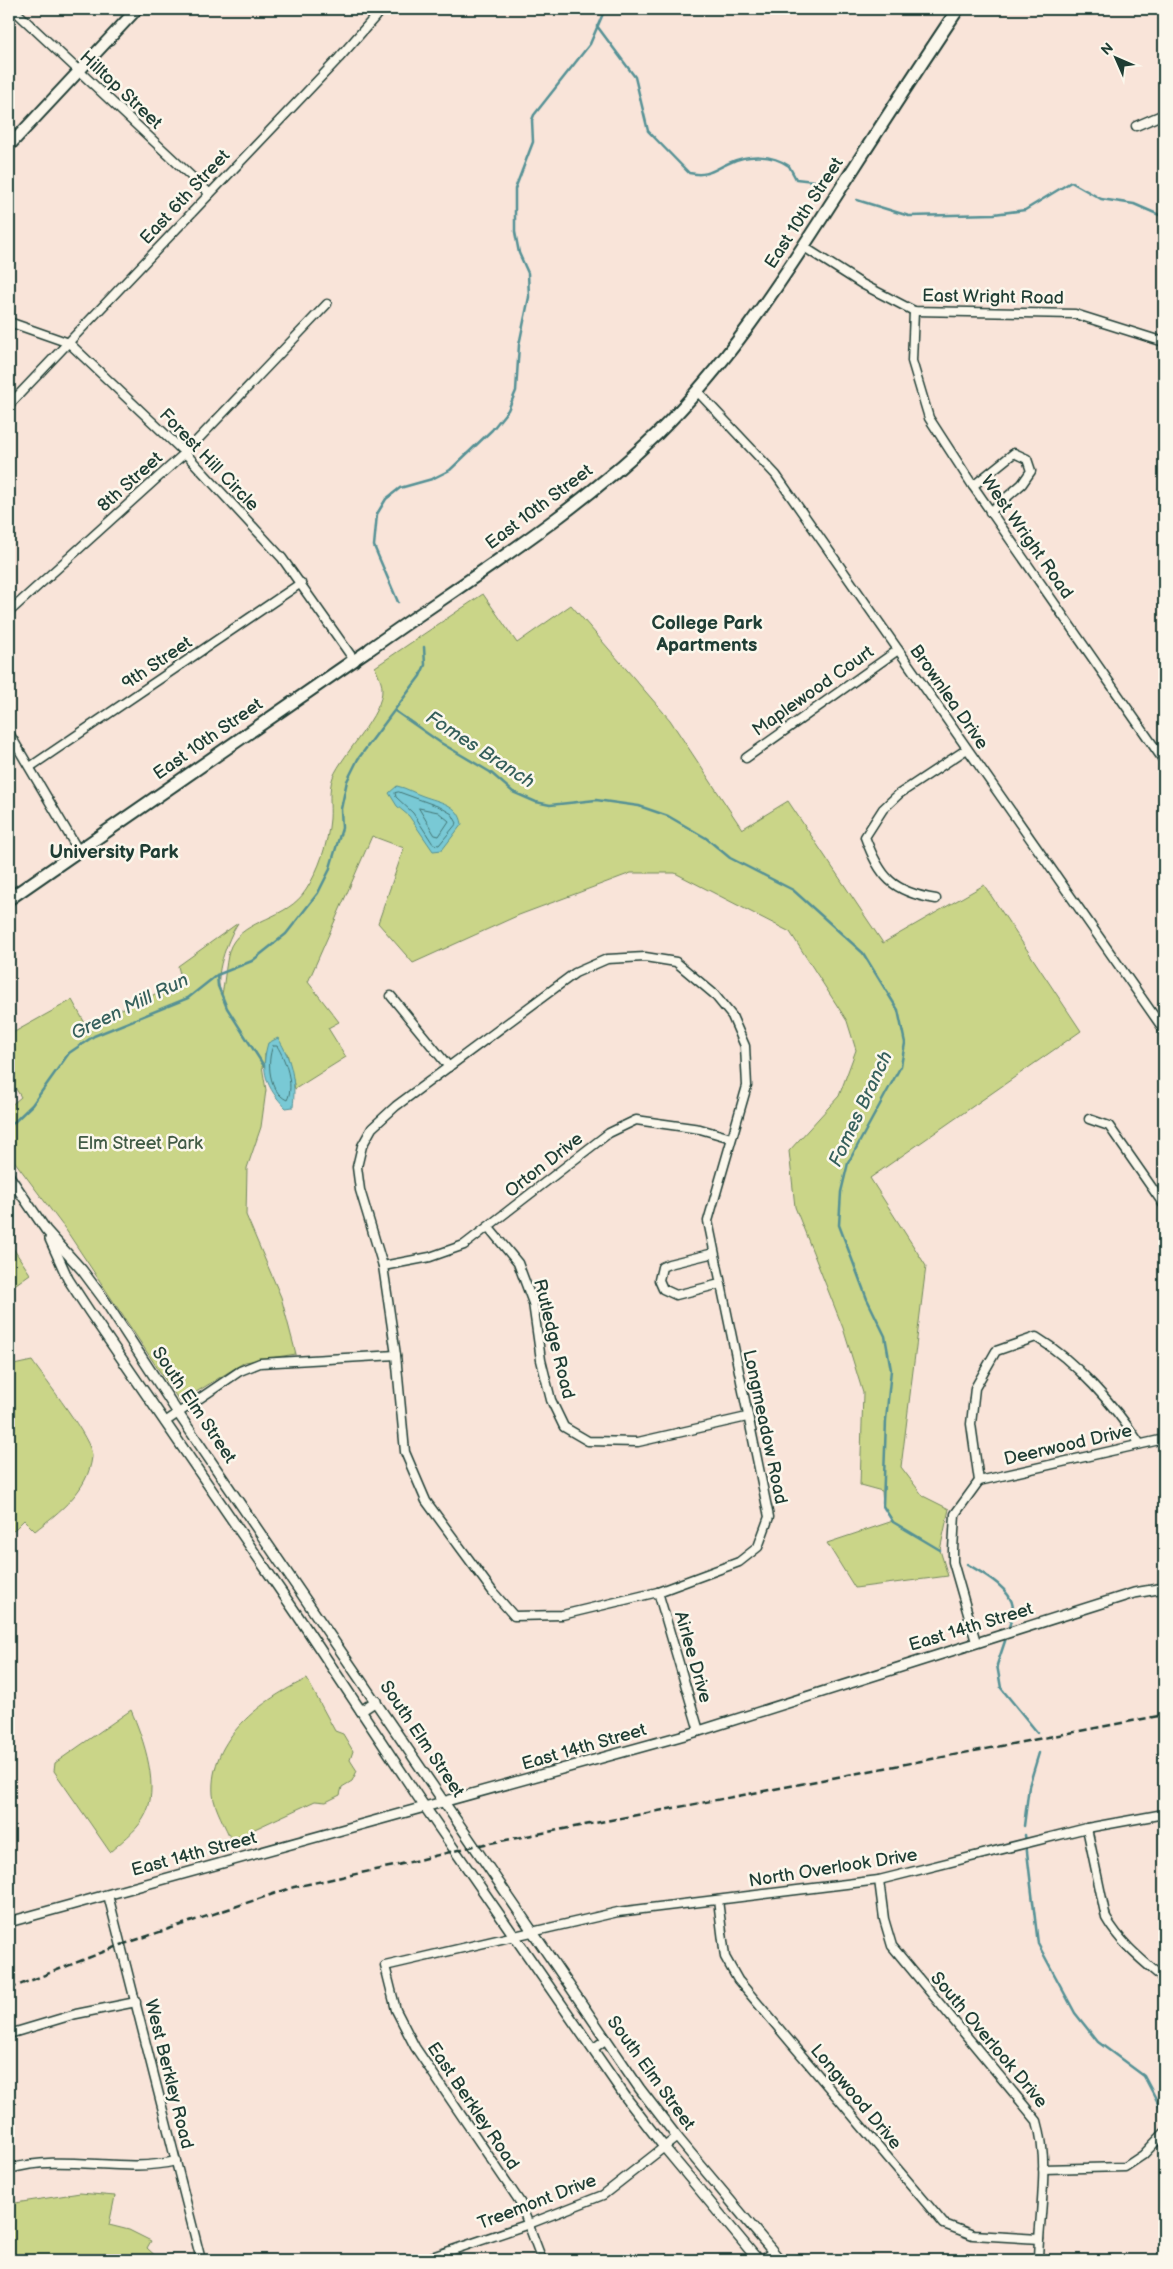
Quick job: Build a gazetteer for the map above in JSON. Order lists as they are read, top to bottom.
{
  "streets": {
    "main road": ["East 10th Street"],
    "street": [
      "Hilltop Street",
      "East 6th Street",
      "East Wright Road",
      "Forest Hill Circle",
      "8th Street",
      "West Wright Road",
      "9th Street",
      "Maplewood Court",
      "Brownlea Drive",
      "Orton Drive",
      "Rutledge Road",
      "South Elm Street",
      "Longmeadow Road",
      "Deerwood Drive",
      "East 14th Street",
      "Airlee Drive",
      "North Overlook Drive",
      "South Overlook Drive",
      "West Berkley Road",
      "Longwood Drive",
      "East Berkley Road",
      "Treemont Drive"
    ]
  },
  "crossings": [
    ["Hilltop Street", "East 6th Street"],
    ["East 6th Street", "Forest Hill Circle"],
    ["East 10th Street", "East Wright Road"],
    ["East 10th Street", "Forest Hill Circle"],
    ["East 10th Street", "Brownlea Drive"],
    ["East Wright Road", "West Wright Road"],
    ["Forest Hill Circle", "8th Street"],
    ["Forest Hill Circle", "9th Street"],
    ["Maplewood Court", "Brownlea Drive"],
    ["Orton Drive", "Rutledge Road"],
    ["Orton Drive", "Longmeadow Road"],
    ["Rutledge Road", "Longmeadow Road"],
    ["South Elm Street", "East 14th Street"],
    ["South Elm Street", "North Overlook Drive"],
    ["South Elm Street", "Treemont Drive"],
    ["Longmeadow Road", "Airlee Drive"],
    ["East 14th Street", "Airlee Drive"],
    ["East 14th Street", "West Berkley Road"],
    ["North Overlook Drive", "South Overlook Drive"],
    ["North Overlook Drive", "Longwood Drive"],
    ["North Overlook Drive", "East Berkley Road"],
    ["South Overlook Drive", "Longwood Drive"],
    ["East Berkley Road", "Treemont Drive"]
  ],
  "districts": ["College Park Apartments", "University Park"],
  "water": ["Fomes Branch", "Green Mill Run"],
  "parks": ["Elm Street Park"],
  "north": "top left"
}
